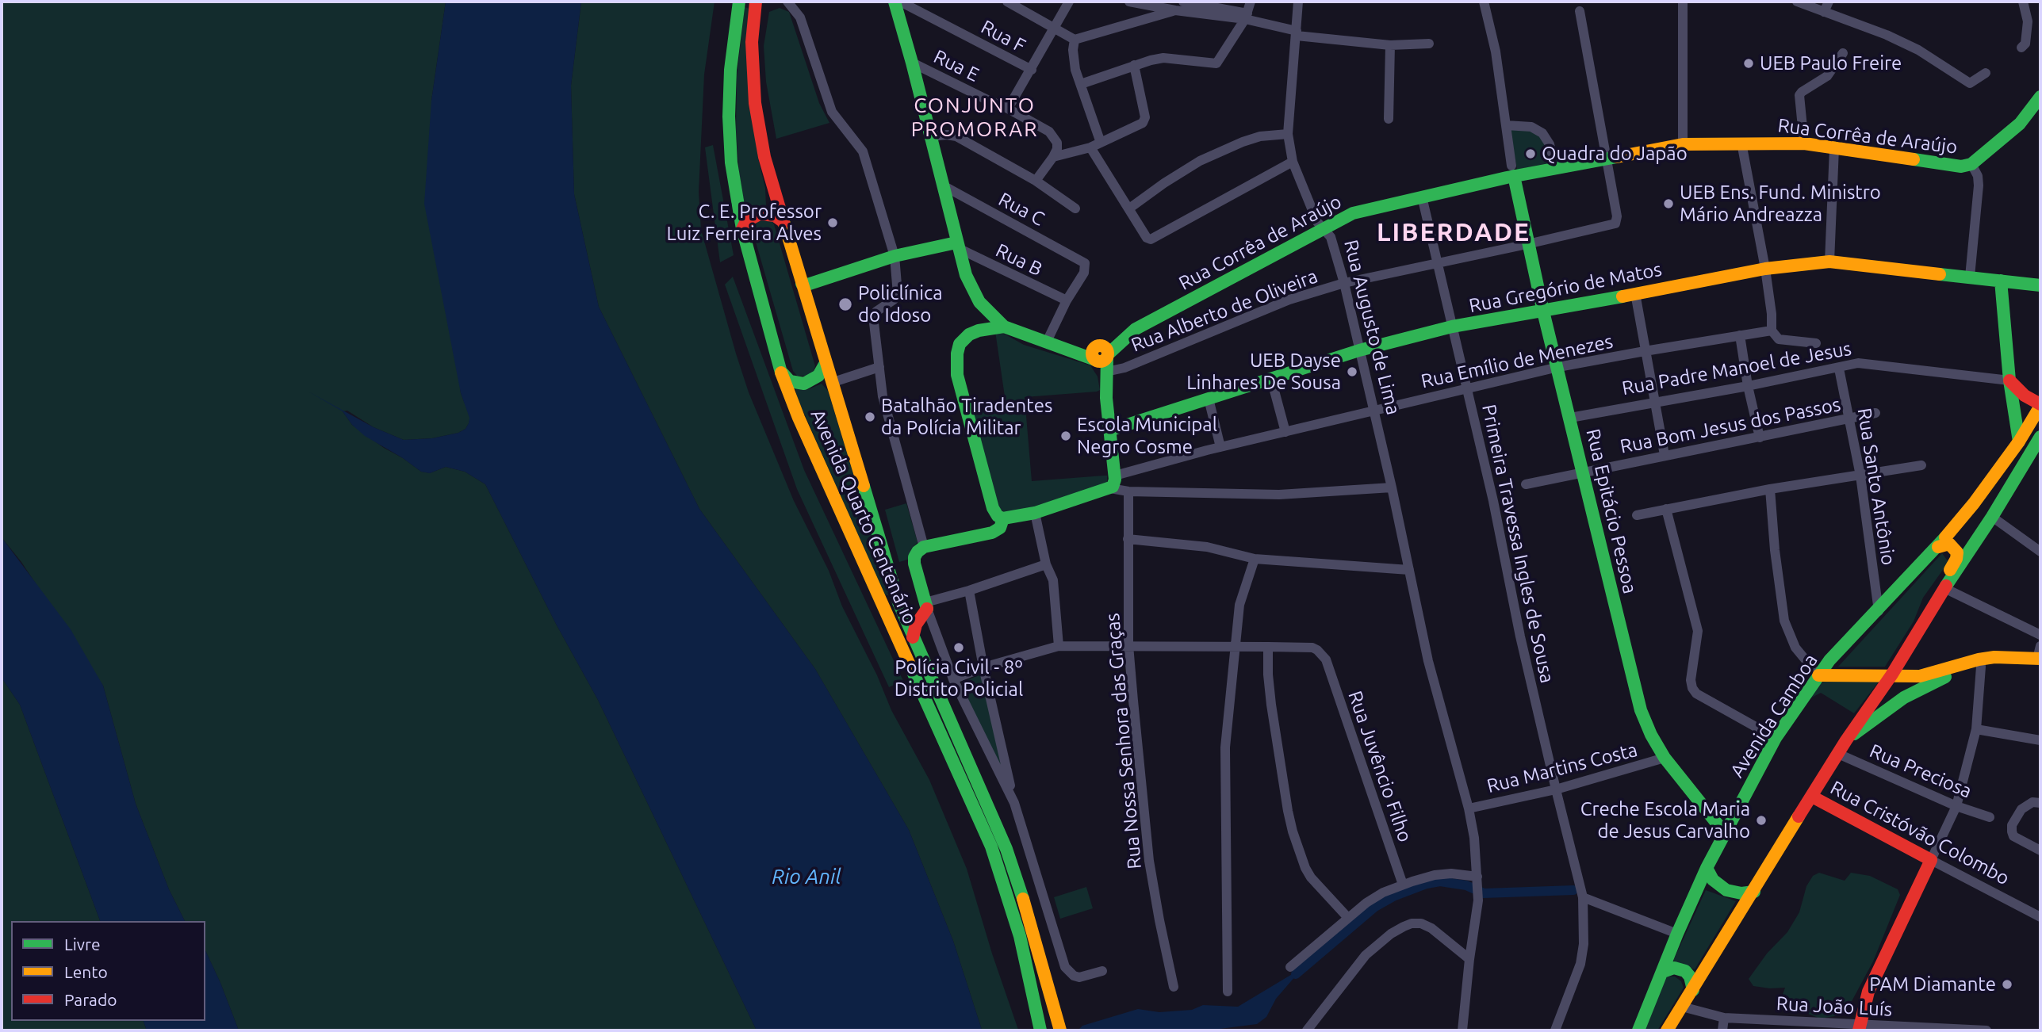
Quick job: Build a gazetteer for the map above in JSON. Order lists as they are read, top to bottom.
{
  "streets": {
    "street": [
      "Rua F",
      "Rua E",
      "Rua Corrêa de Araújo",
      "Rua C",
      "Rua B",
      "Rua Gregório de Matos",
      "Rua Alberto de Oliveira",
      "Rua Augusto de Lima",
      "Rua Emílio de Menezes",
      "Rua Padre Manoel de Jesus",
      "Rua Bom Jesus dos Passos",
      "Rua Santo Antônio",
      "Rua Epitácio Pessoa",
      "Avenida Quarto Centenário",
      "Primeira Travessa Ingles de Sousa",
      "Avenida Camboa",
      "Rua Nossa Senhora das Graças",
      "Rua Juvêncio Filho",
      "Rua Martins Costa",
      "Rua Preciosa",
      "Rua Cristóvão Colombo",
      "Rua João Luís"
    ]
  },
  "crossings": [
    ["Rua Corrêa de Araújo", "Rua Alberto de Oliveira"],
    ["Rua Corrêa de Araújo", "Rua Augusto de Lima"],
    ["Rua Corrêa de Araújo", "Rua Epitácio Pessoa"],
    ["Rua Corrêa de Araújo", "Primeira Travessa Ingles de Sousa"],
    ["Rua C", "Rua B"],
    ["Rua Gregório de Matos", "Rua Augusto de Lima"],
    ["Rua Gregório de Matos", "Rua Epitácio Pessoa"],
    ["Rua Gregório de Matos", "Primeira Travessa Ingles de Sousa"],
    ["Rua Alberto de Oliveira", "Rua Augusto de Lima"],
    ["Rua Alberto de Oliveira", "Rua Epitácio Pessoa"],
    ["Rua Alberto de Oliveira", "Primeira Travessa Ingles de Sousa"],
    ["Rua Augusto de Lima", "Rua Emílio de Menezes"],
    ["Rua Augusto de Lima", "Rua Martins Costa"],
    ["Rua Emílio de Menezes", "Rua Epitácio Pessoa"],
    ["Rua Emílio de Menezes", "Primeira Travessa Ingles de Sousa"],
    ["Rua Padre Manoel de Jesus", "Rua Santo Antônio"],
    ["Rua Padre Manoel de Jesus", "Rua Epitácio Pessoa"],
    ["Rua Bom Jesus dos Passos", "Rua Santo Antônio"],
    ["Rua Bom Jesus dos Passos", "Rua Epitácio Pessoa"],
    ["Rua Santo Antônio", "Avenida Camboa"],
    ["Rua Epitácio Pessoa", "Avenida Camboa"],
    ["Rua Epitácio Pessoa", "Rua Martins Costa"],
    ["Primeira Travessa Ingles de Sousa", "Rua Martins Costa"]
  ],
  "districts": ["CONJUNTO PROMORAR", "LIBERDADE"],
  "water": ["Rio Anil"],
  "places": [
    "UEB Paulo Freire",
    "Quadra do Japão",
    "UEB Ens. Fund. Ministro Mário Andreazza",
    "C. E. Professor Luiz Ferreira Alves",
    "Policlínica do Idoso",
    "UEB Dayse Linhares De Sousa",
    "Batalhão Tiradentes da Polícia Militar",
    "Escola Municipal Negro Cosme",
    "Polícia Civil - 8º Distrito Policial",
    "Creche Escola Maria de Jesus Carvalho",
    "PAM Diamante"
  ],
  "legend": ["Livre", "Lento", "Parado"]
}
